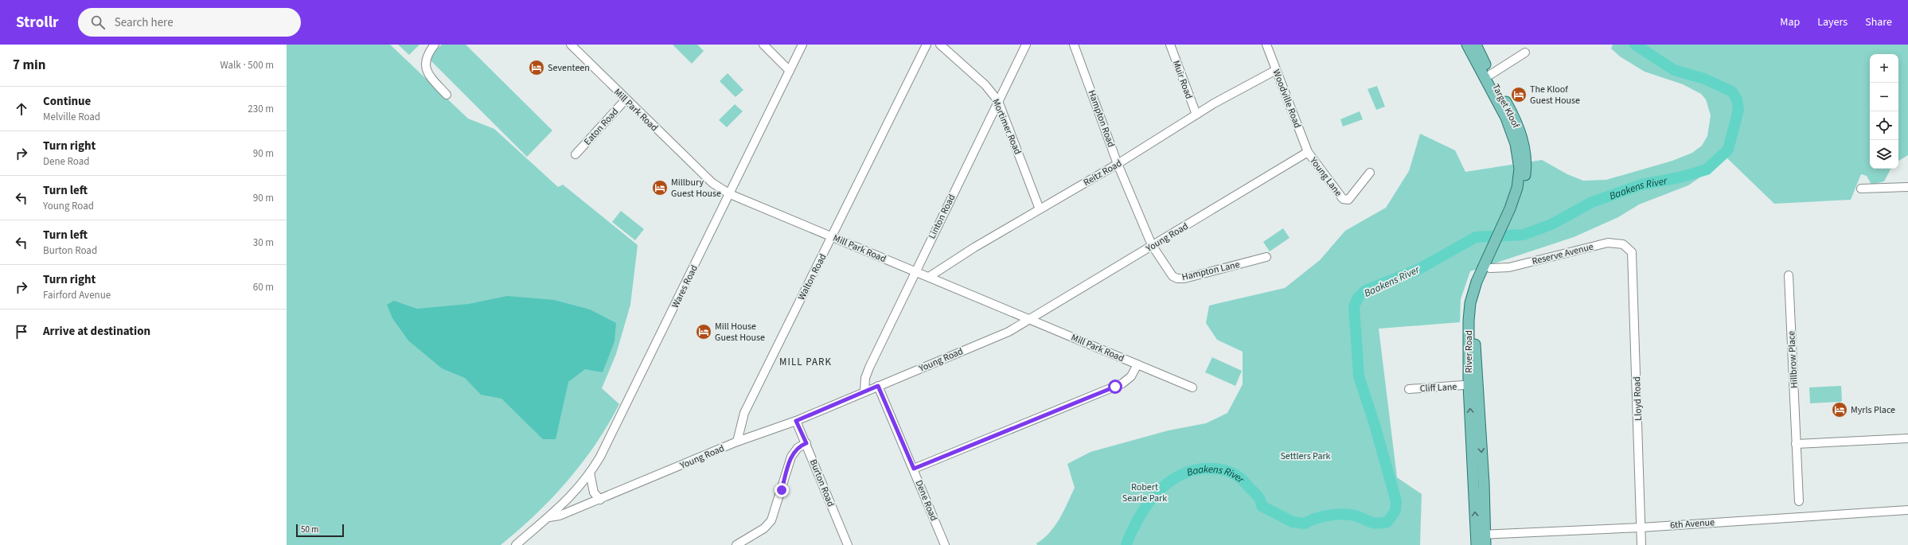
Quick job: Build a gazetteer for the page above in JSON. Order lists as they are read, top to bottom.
{
  "streets": {
    "main road": ["Target Kloof", "River Road"],
    "street": [
      "Muir Road",
      "Woodville Road",
      "Mill Park Road",
      "Hampton Road",
      "Eaton Road",
      "Mortimer Road",
      "Reitz Road",
      "Young Lane",
      "Linton Road",
      "Young Road",
      "Reserve Avenue",
      "Hampton Lane",
      "Walton Road",
      "Wares Road",
      "Hillbrow Place",
      "Cliff Lane",
      "Lloyd Road",
      "Burton Road",
      "Dene Road",
      "6th Avenue"
    ]
  },
  "crossings": [
    ["Muir Road", "Reitz Road"],
    ["Woodville Road", "Reitz Road"],
    ["Woodville Road", "Young Lane"],
    ["Woodville Road", "Young Road"],
    ["Target Kloof", "River Road"],
    ["Mill Park Road", "Eaton Road"],
    ["Mill Park Road", "Reitz Road"],
    ["Mill Park Road", "Linton Road"],
    ["Mill Park Road", "Young Road"],
    ["Mill Park Road", "Walton Road"],
    ["Mill Park Road", "Wares Road"],
    ["Hampton Road", "Reitz Road"],
    ["Hampton Road", "Young Road"],
    ["Hampton Road", "Hampton Lane"],
    ["Mortimer Road", "Reitz Road"],
    ["Mortimer Road", "Linton Road"],
    ["Young Lane", "Young Road"],
    ["Linton Road", "Young Road"],
    ["Young Road", "Hampton Lane"],
    ["Young Road", "Walton Road"],
    ["Young Road", "Wares Road"],
    ["Young Road", "Burton Road"],
    ["Young Road", "Dene Road"],
    ["Reserve Avenue", "River Road"],
    ["Reserve Avenue", "Lloyd Road"],
    ["River Road", "Cliff Lane"],
    ["River Road", "6th Avenue"],
    ["Lloyd Road", "6th Avenue"]
  ],
  "districts": ["MILL PARK"],
  "water": ["Baakens River"],
  "parks": ["Settlers Park", "Robert Searle Park"],
  "places": {
    "hotel": [
      "Seventeen",
      "The Kloof Guest House",
      "Millbury Guest House",
      "Mill House Guest House",
      "Myrls Place"
    ]
  },
  "scale_bar": "50 m",
  "page": {
    "header": "Strollr",
    "search": "Search here",
    "nav": ["Map", "Layers", "Share"],
    "heading": ["7 min", "Walk · 500 m"],
    "map_buttons": ["+", "−"],
    "list": [
      ["Continue", "Melville Road", "230 m"],
      ["Turn right", "Dene Road", "90 m"],
      ["Turn left", "Young Road", "90 m"],
      ["Turn left", "Burton Road", "30 m"],
      ["Turn right", "Fairford Avenue", "60 m"],
      "Arrive at destination"
    ],
    "scale": "50 m"
  }
}
